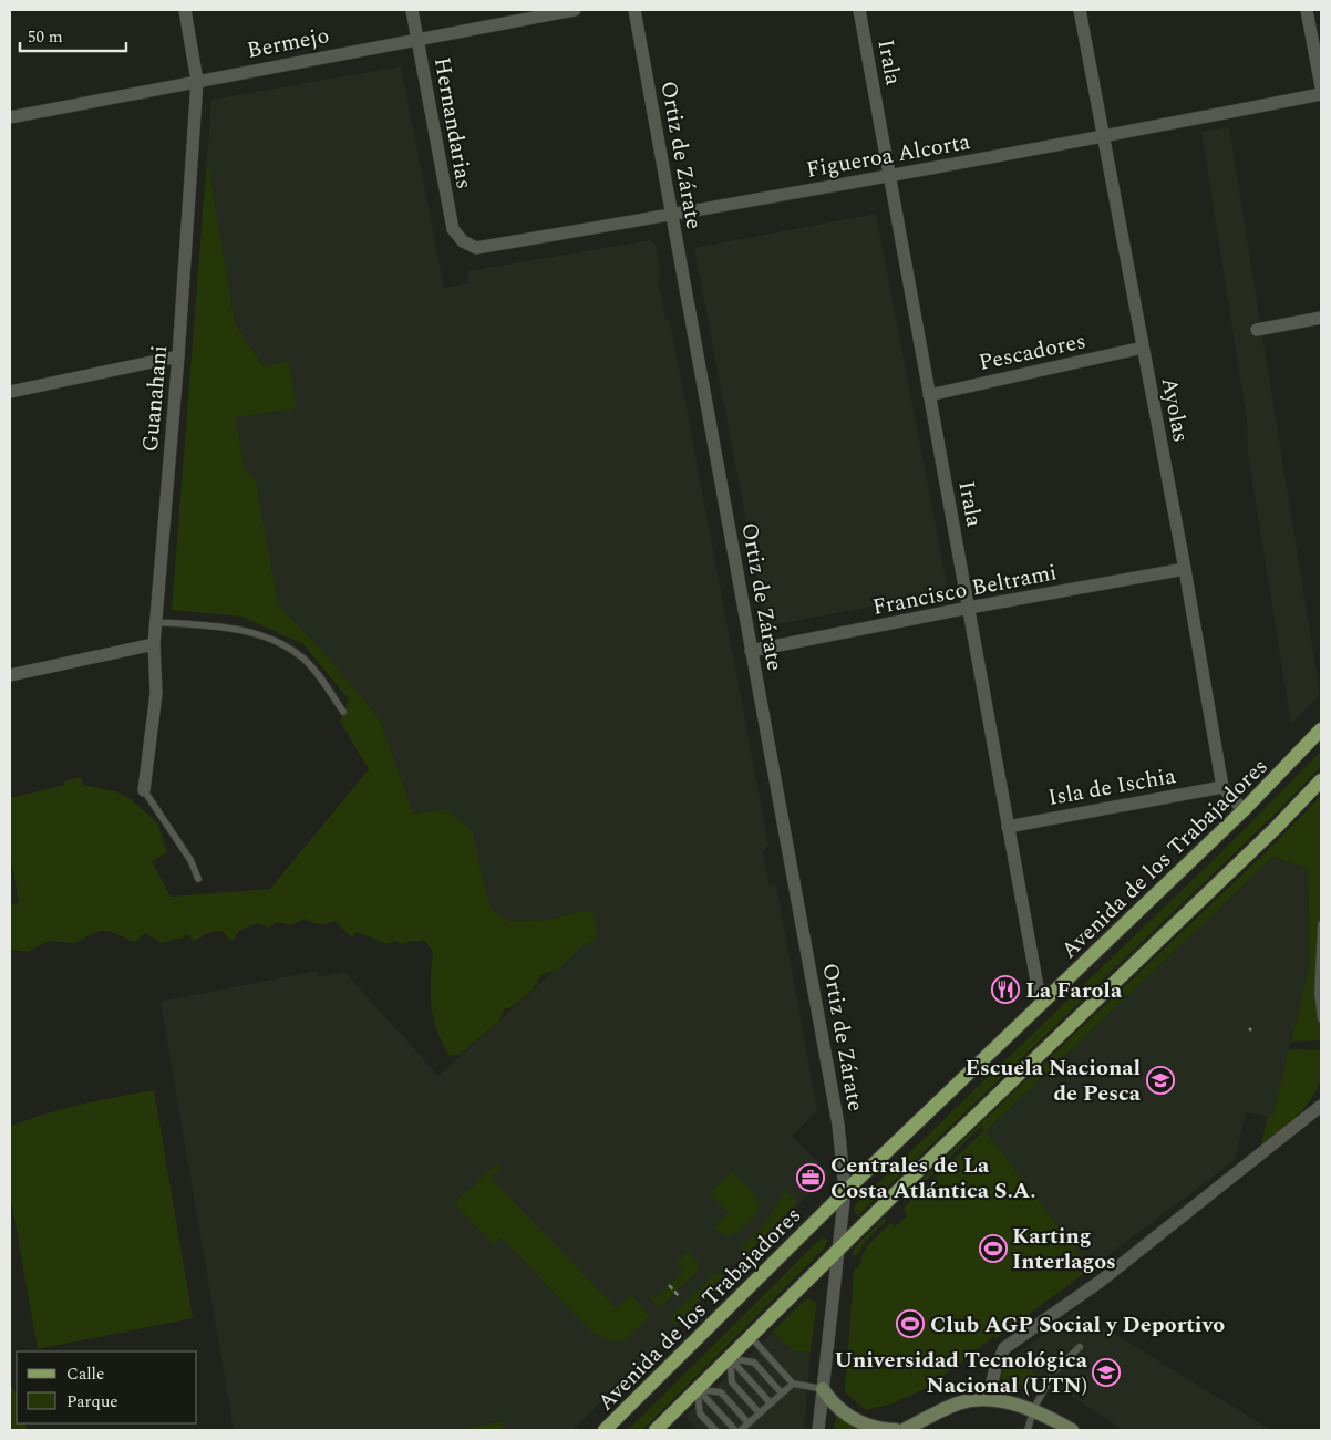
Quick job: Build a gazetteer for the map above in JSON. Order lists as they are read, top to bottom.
{
  "streets": {
    "main road": ["Avenida de los Trabajadores"],
    "street": [
      "Bermejo",
      "Irala",
      "Hernandarias",
      "Ortiz de Zárate",
      "Figueroa Alcorta",
      "Pescadores",
      "Guanahani",
      "Ayolas",
      "Francisco Beltrami",
      "Isla de Ischia"
    ]
  },
  "crossings": [
    ["Bermejo", "Hernandarias"],
    ["Bermejo", "Guanahani"],
    ["Irala", "Figueroa Alcorta"],
    ["Irala", "Pescadores"],
    ["Irala", "Francisco Beltrami"],
    ["Irala", "Isla de Ischia"],
    ["Irala", "Avenida de los Trabajadores"],
    ["Hernandarias", "Figueroa Alcorta"],
    ["Ortiz de Zárate", "Figueroa Alcorta"],
    ["Ortiz de Zárate", "Francisco Beltrami"],
    ["Ortiz de Zárate", "Avenida de los Trabajadores"],
    ["Figueroa Alcorta", "Ayolas"],
    ["Pescadores", "Ayolas"],
    ["Ayolas", "Francisco Beltrami"],
    ["Ayolas", "Isla de Ischia"]
  ],
  "places": {
    "restaurant": ["La Farola"],
    "school or university": ["Escuela Nacional de Pesca", "Universidad Tecnológica Nacional (UTN)"],
    "office": ["Centrales de La Costa Atlántica S.A."],
    "sports": ["Karting Interlagos", "Club AGP Social y Deportivo"]
  },
  "legend": ["Calle", "Parque"],
  "scale_bar": "50 m"
}
